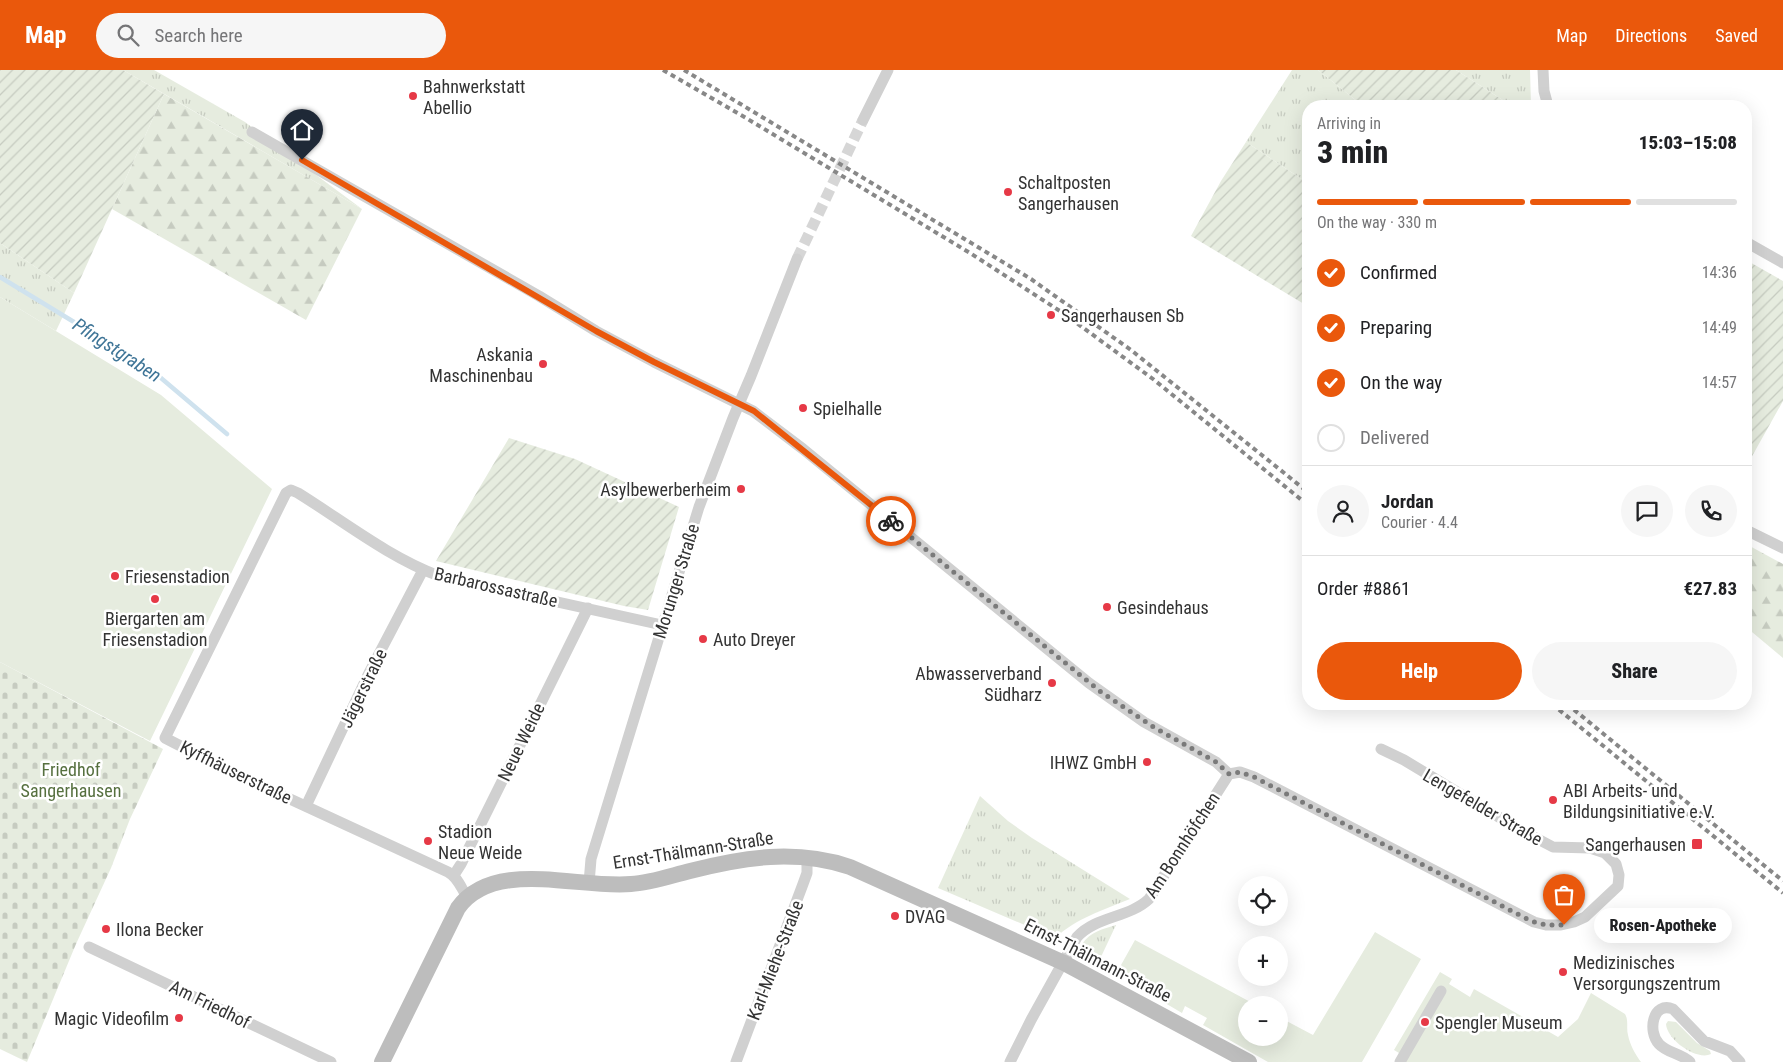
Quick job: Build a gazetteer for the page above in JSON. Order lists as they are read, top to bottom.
{
  "streets": {
    "street": [
      "Morunger Straße",
      "Barbarossastraße",
      "Jägerstraße",
      "Neue Weide",
      "Kyffhäuserstraße",
      "Lengefelder Straße",
      "Am Bonnhöfchen",
      "Ernst-Thälmann-Straße",
      "Karl-Miehe-Straße",
      "Am Friedhof"
    ]
  },
  "crossings": [
    ["Morunger Straße", "Barbarossastraße"],
    ["Morunger Straße", "Ernst-Thälmann-Straße"],
    ["Barbarossastraße", "Jägerstraße"],
    ["Barbarossastraße", "Neue Weide"],
    ["Barbarossastraße", "Kyffhäuserstraße"],
    ["Jägerstraße", "Kyffhäuserstraße"],
    ["Neue Weide", "Kyffhäuserstraße"],
    ["Lengefelder Straße", "Am Bonnhöfchen"],
    ["Am Bonnhöfchen", "Ernst-Thälmann-Straße"],
    ["Ernst-Thälmann-Straße", "Karl-Miehe-Straße"]
  ],
  "water": ["Pfingstgraben"],
  "parks": ["Friedhof Sangerhausen"],
  "places": {
    "other": [
      "Bahnwerkstatt Abellio",
      "Schaltposten Sangerhausen",
      "Sangerhausen Sb",
      "Askania Maschinenbau",
      "Spielhalle",
      "Asylbewerberheim",
      "Friesenstadion",
      "Biergarten am Friesenstadion",
      "Gesindehaus",
      "Auto Dreyer",
      "Abwasserverband Südharz",
      "IHWZ GmbH",
      "ABI Arbeits- und Bildungsinitiative e.V.",
      "Stadion Neue Weide",
      "DVAG",
      "Rosen-Apotheke",
      "Ilona Becker",
      "Medizinisches Versorgungszentrum",
      "Magic Videofilm",
      "Spengler Museum"
    ],
    "transit": ["Sangerhausen"]
  },
  "page": {
    "header": "Map",
    "search": "Search here",
    "nav": ["Map", "Directions", "Saved"],
    "heading": ["3 min", "Arriving in", "15:03–15:08"],
    "panel": [
      "Jordan",
      "Courier · 4.4",
      "Order #8861",
      "€27.83"
    ],
    "bar": "On the way · 330 m",
    "list": [
      ["Confirmed", "14:36"],
      ["Preparing", "14:49"],
      ["On the way", "14:57"],
      "Delivered"
    ],
    "buttons": ["Help", "Share"],
    "map_buttons": ["+", "−"],
    "bubble": "Rosen-Apotheke"
  }
}
